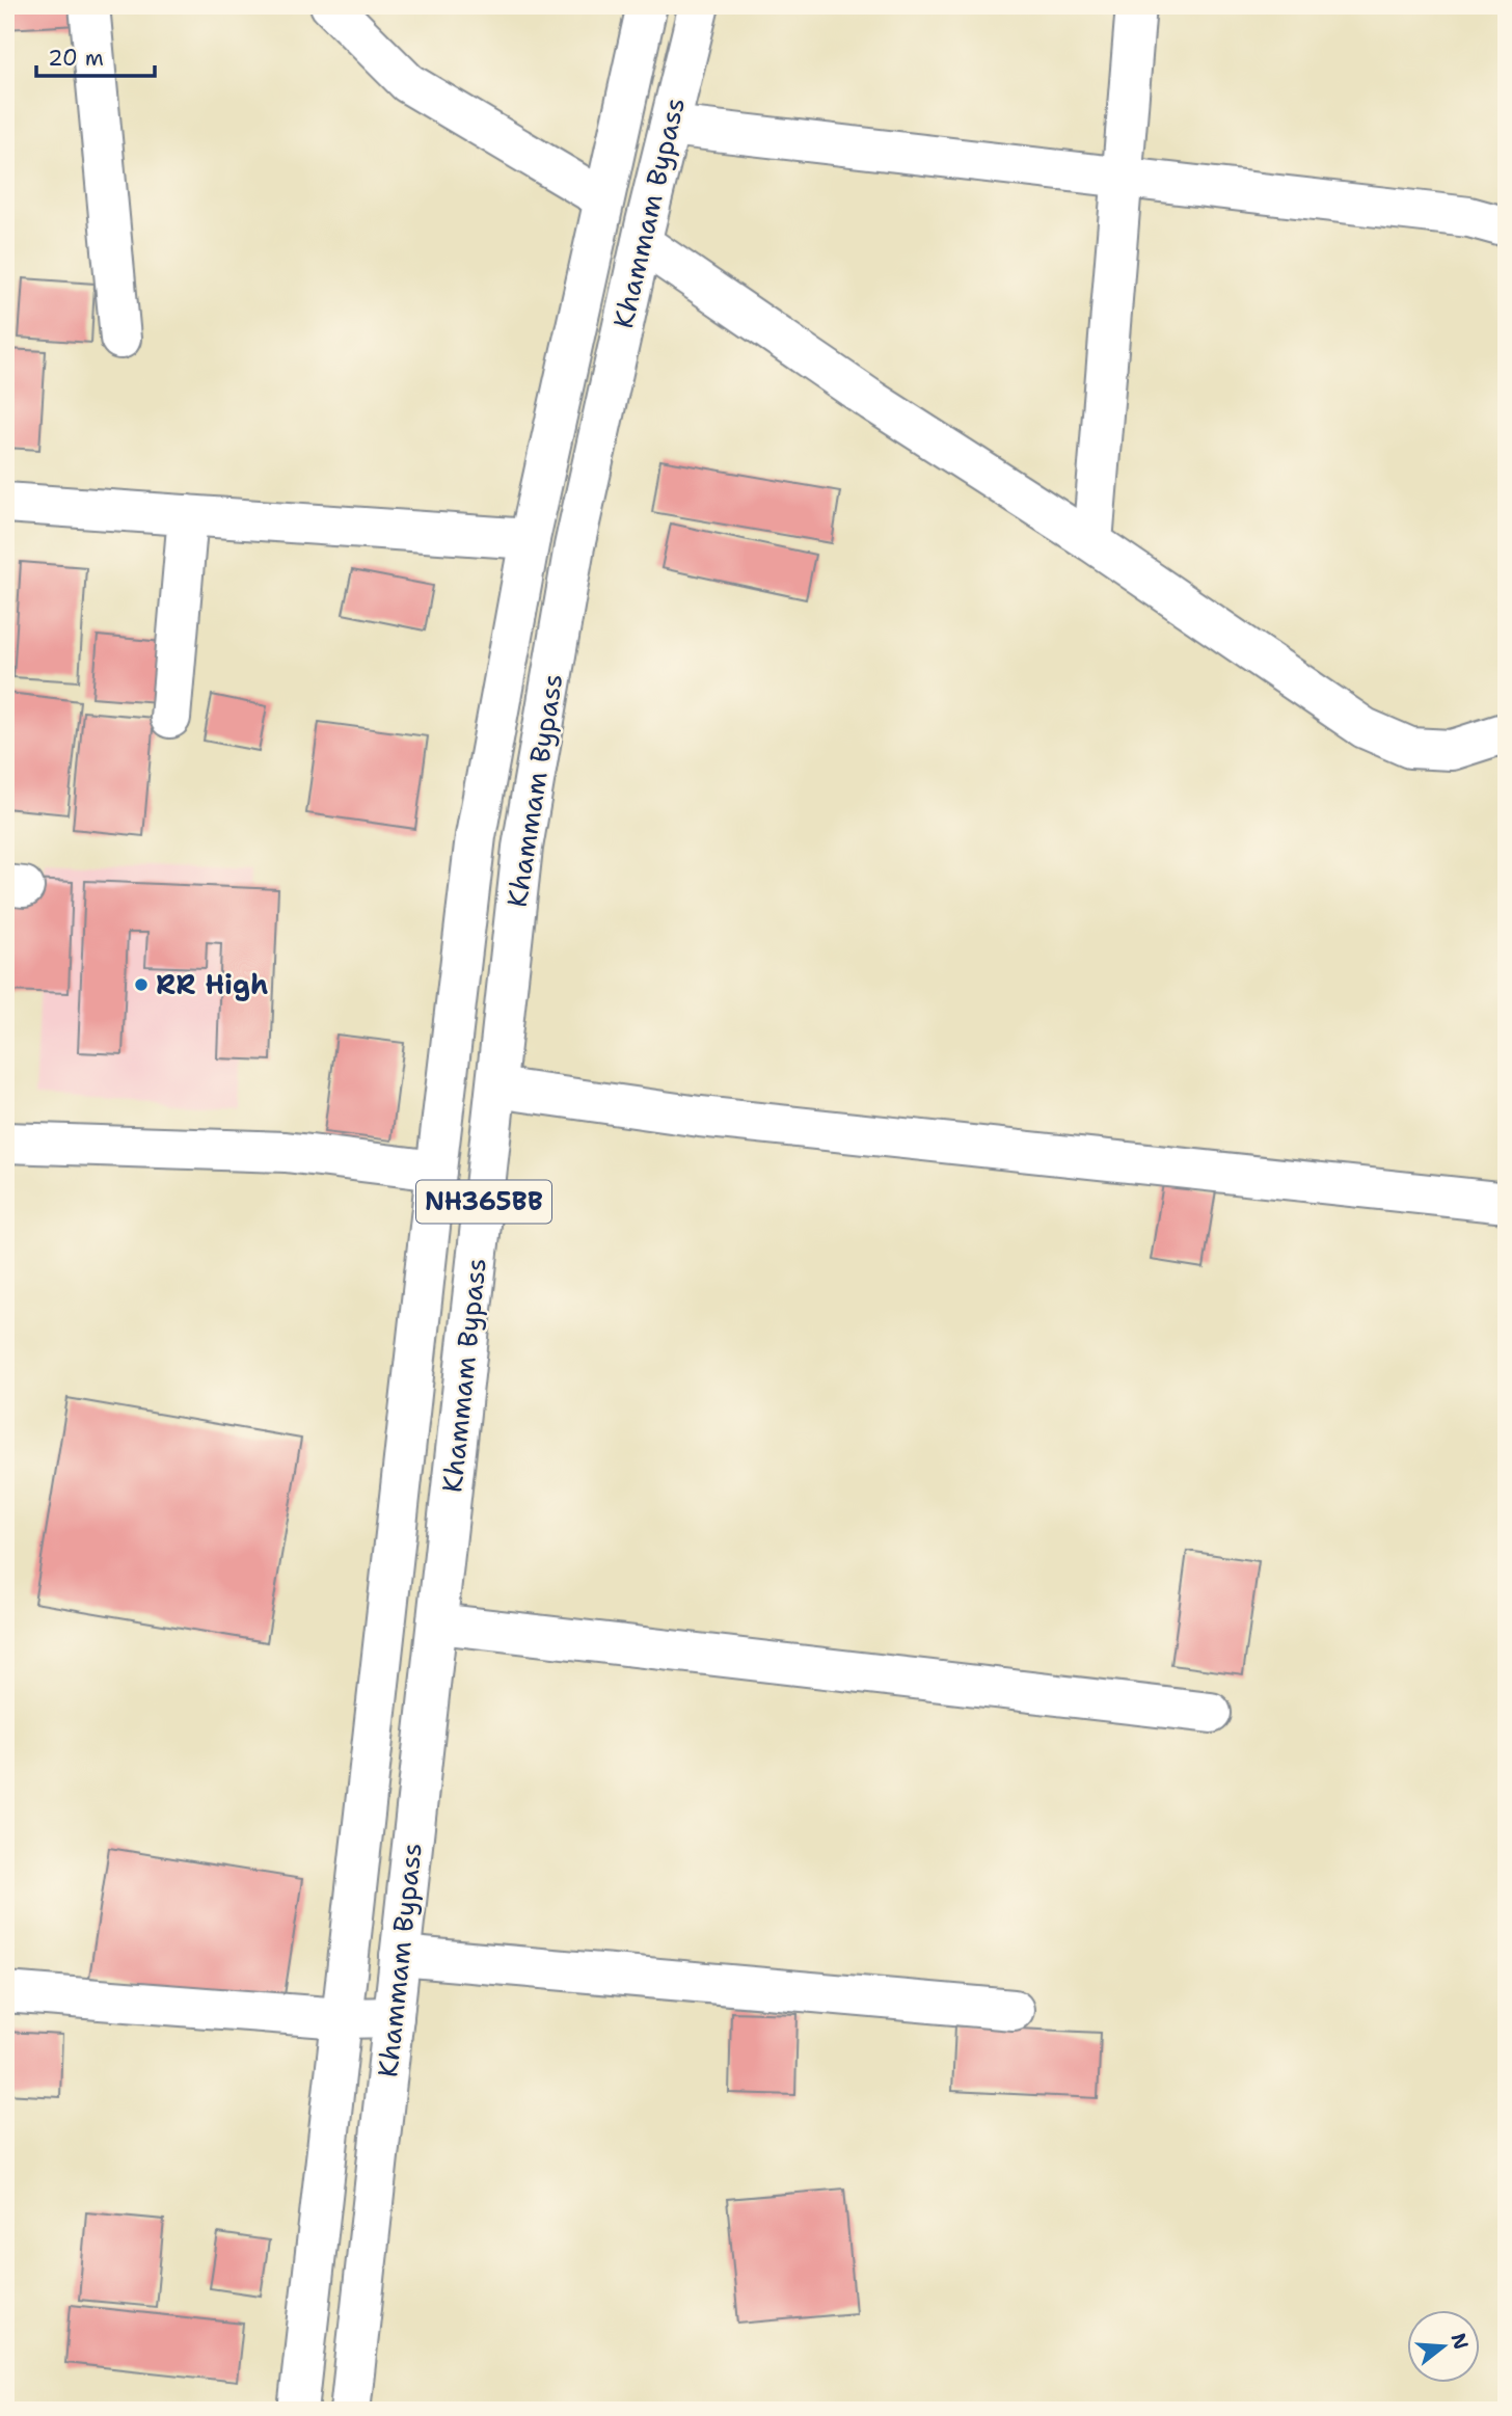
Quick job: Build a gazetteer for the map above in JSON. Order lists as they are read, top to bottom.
{
  "streets": {
    "main road": ["Khammam Bypass", "NH365BB"]
  },
  "places": ["RR High"],
  "scale_bar": "20 m",
  "north": "right"
}
